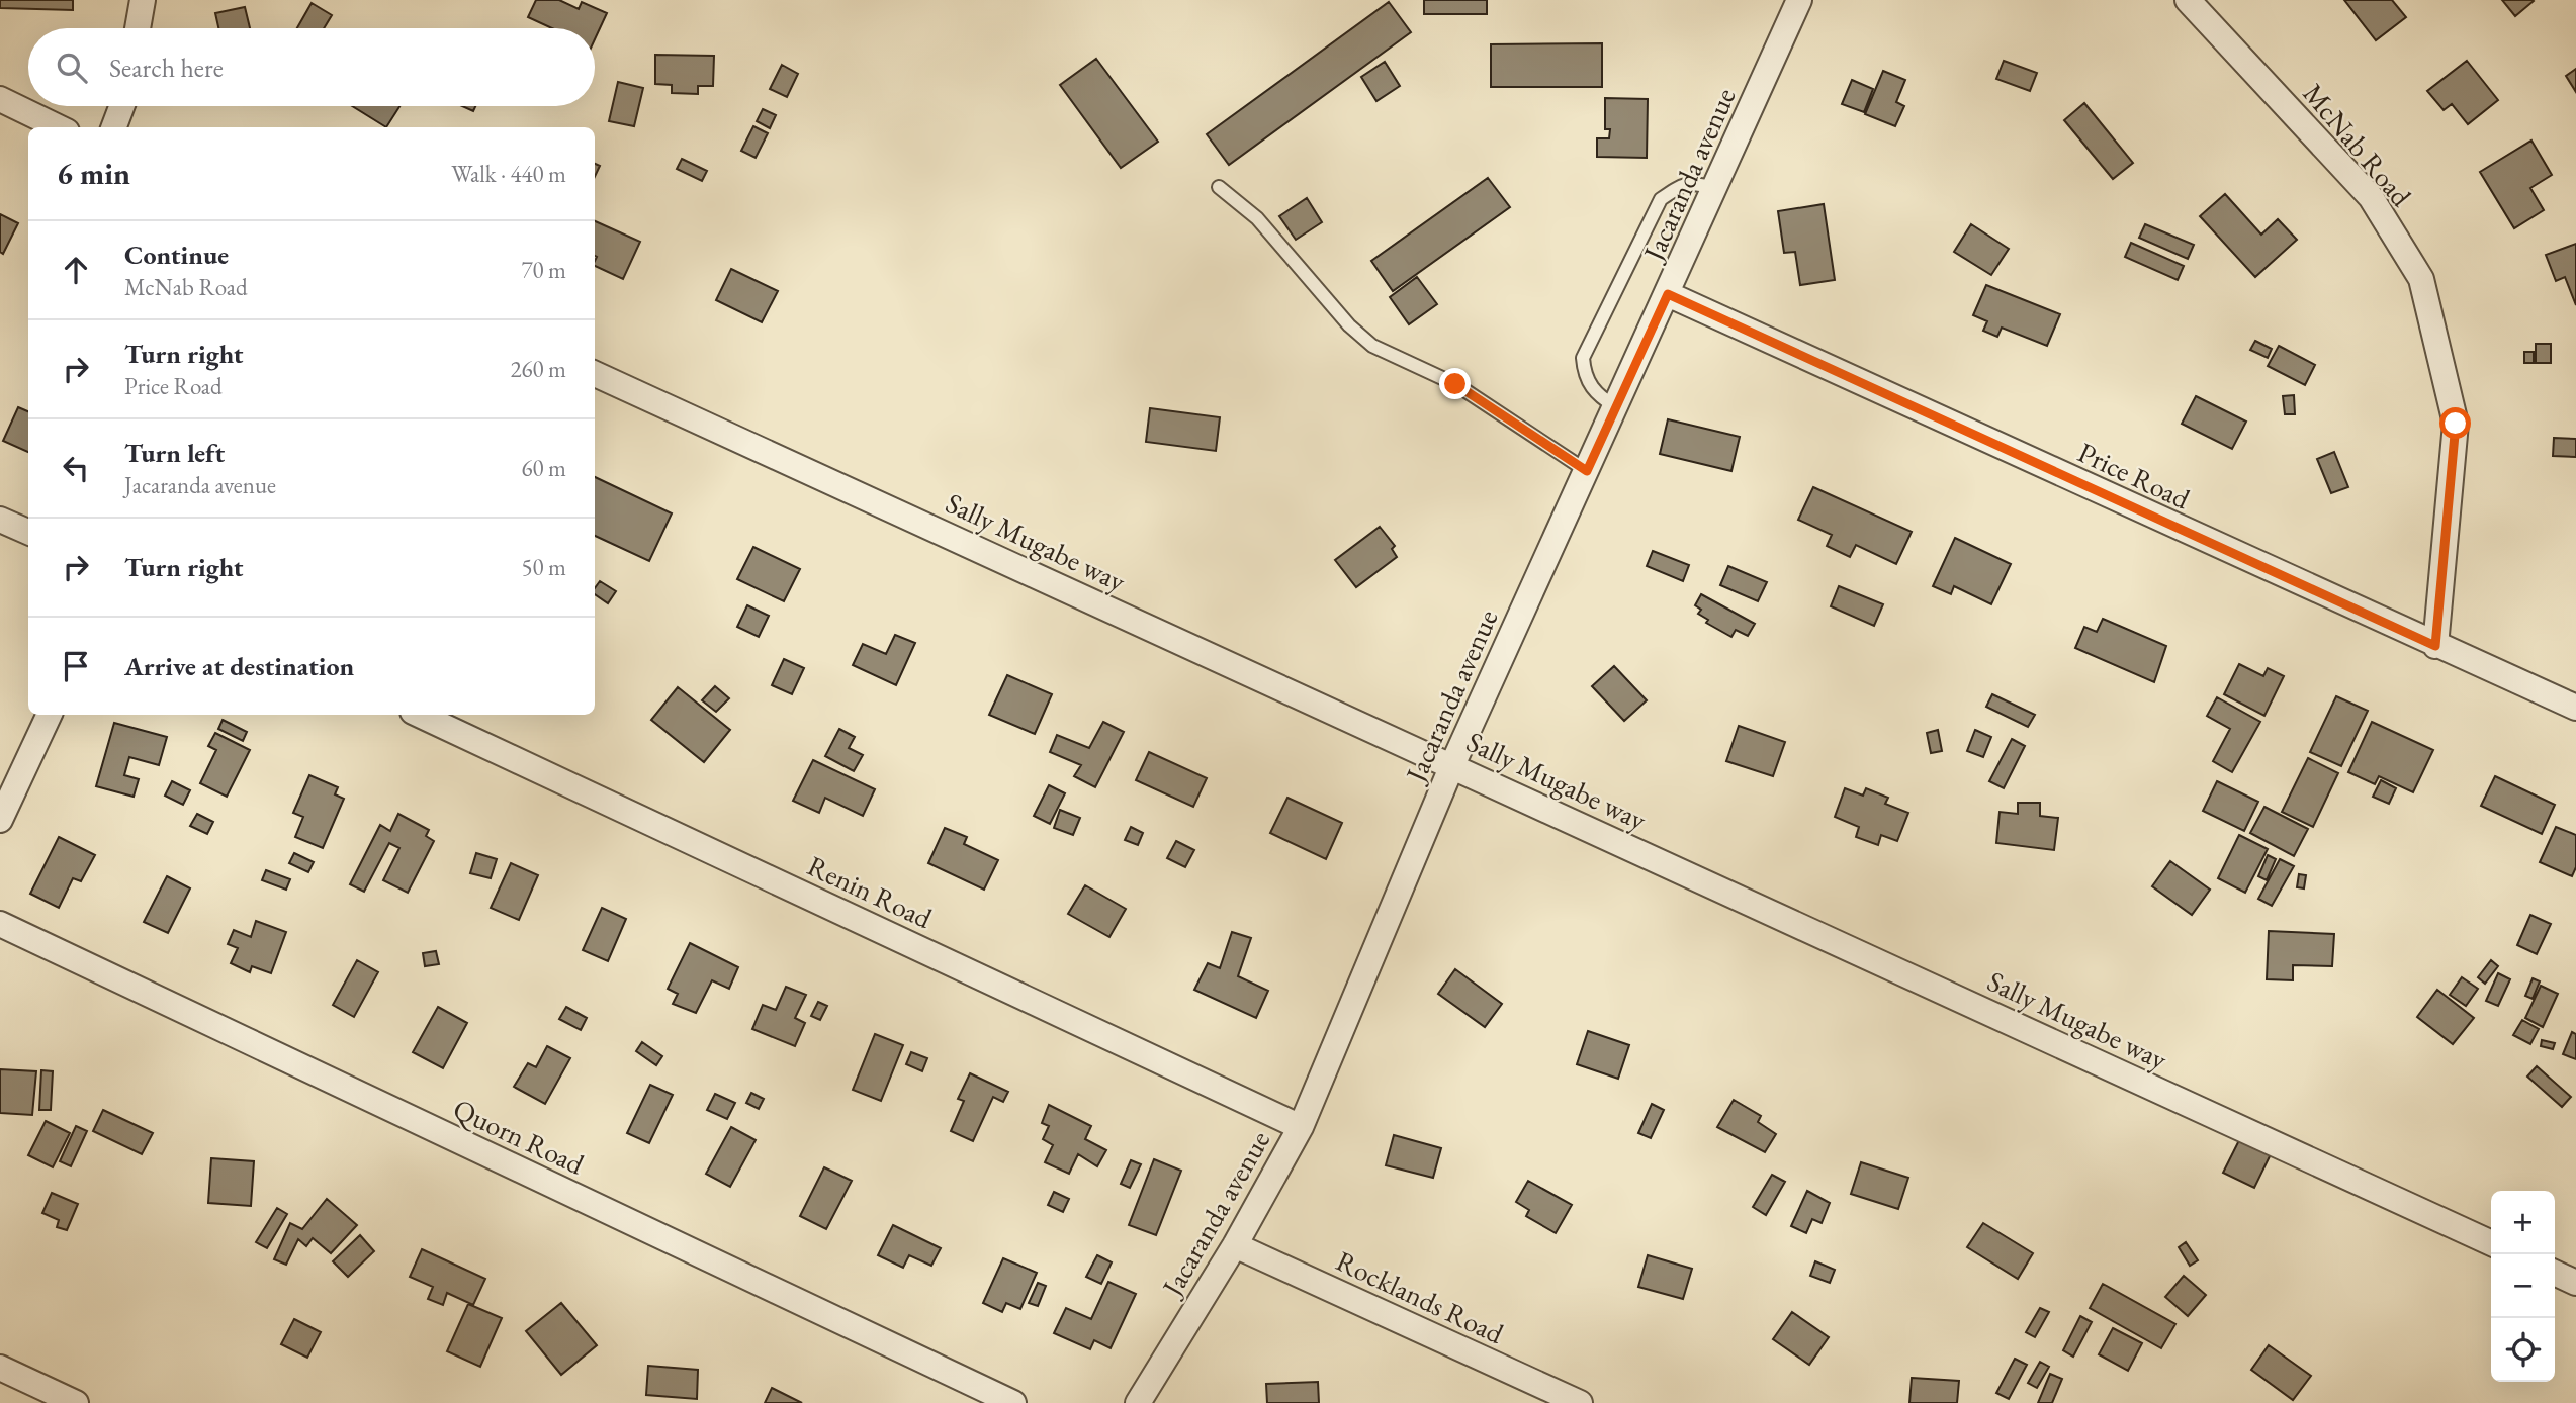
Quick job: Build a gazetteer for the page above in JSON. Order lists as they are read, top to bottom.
{
  "streets": {
    "street": [
      "McNab Road",
      "Jacaranda avenue",
      "Price Road",
      "Sally Mugabe way",
      "Renin Road",
      "Quorn Road",
      "Rocklands Road"
    ]
  },
  "crossings": [
    ["McNab Road", "Price Road"],
    ["Jacaranda avenue", "Price Road"],
    ["Jacaranda avenue", "Sally Mugabe way"],
    ["Jacaranda avenue", "Renin Road"],
    ["Jacaranda avenue", "Rocklands Road"]
  ],
  "page": {
    "search": "Search here",
    "heading": ["6 min", "Walk · 440 m"],
    "list": [
      ["Continue", "McNab Road", "70 m"],
      ["Turn right", "Price Road", "260 m"],
      ["Turn left", "Jacaranda avenue", "60 m"],
      ["Turn right", "50 m"],
      "Arrive at destination"
    ],
    "map_buttons": ["+", "−"]
  }
}
